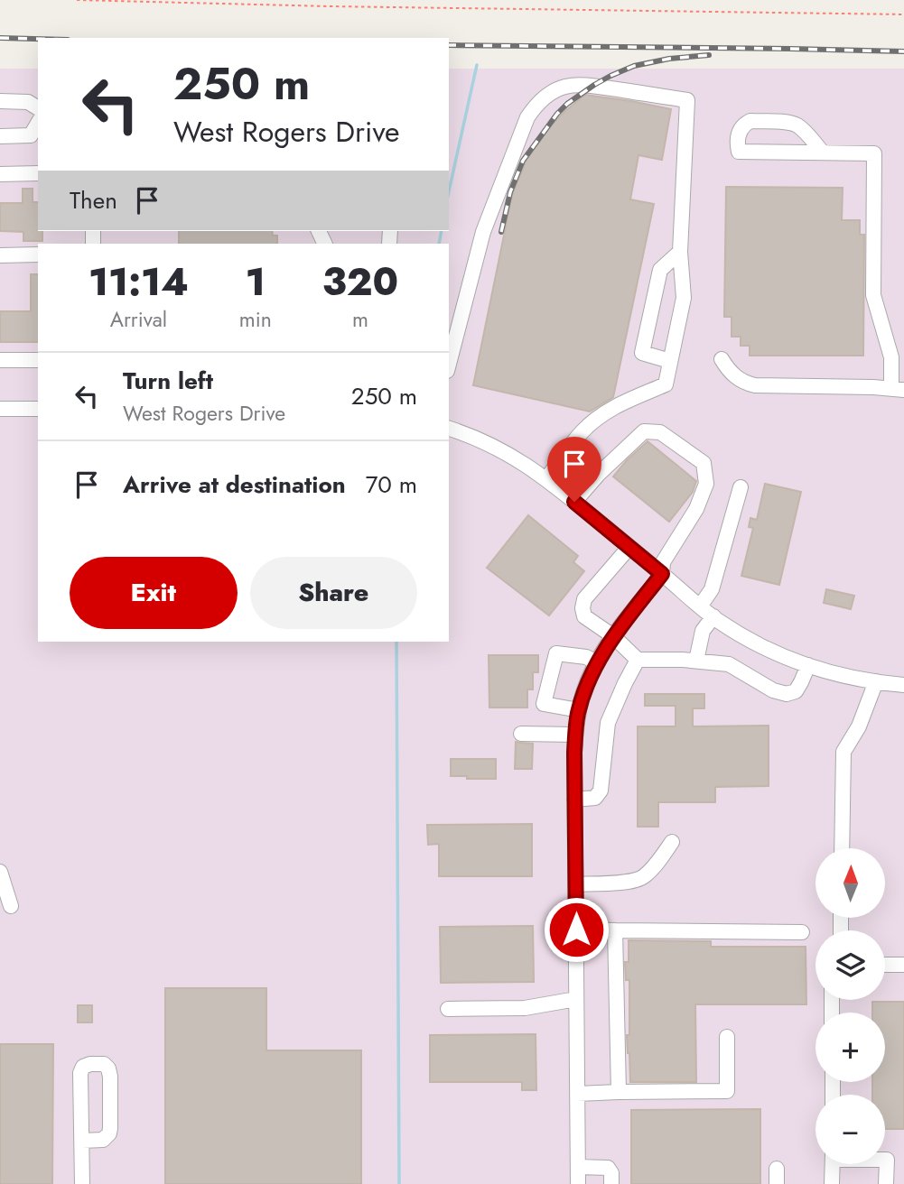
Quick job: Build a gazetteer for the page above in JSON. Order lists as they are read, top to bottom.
{
  "north": "top",
  "page": {
    "turn": ["250 m", "West Rogers Drive"],
    "then": "Then",
    "eta": [
      "11:14",
      "Arrival",
      "1",
      "min",
      "320",
      "m"
    ],
    "list": [
      {
        "name": "Turn left",
        "note": "West Rogers Drive",
        "value": "250 m"
      },
      {
        "name": "Arrive at destination",
        "value": "70 m"
      }
    ],
    "buttons": ["Exit", "Share"],
    "map_buttons": ["+", "−"]
  }
}
